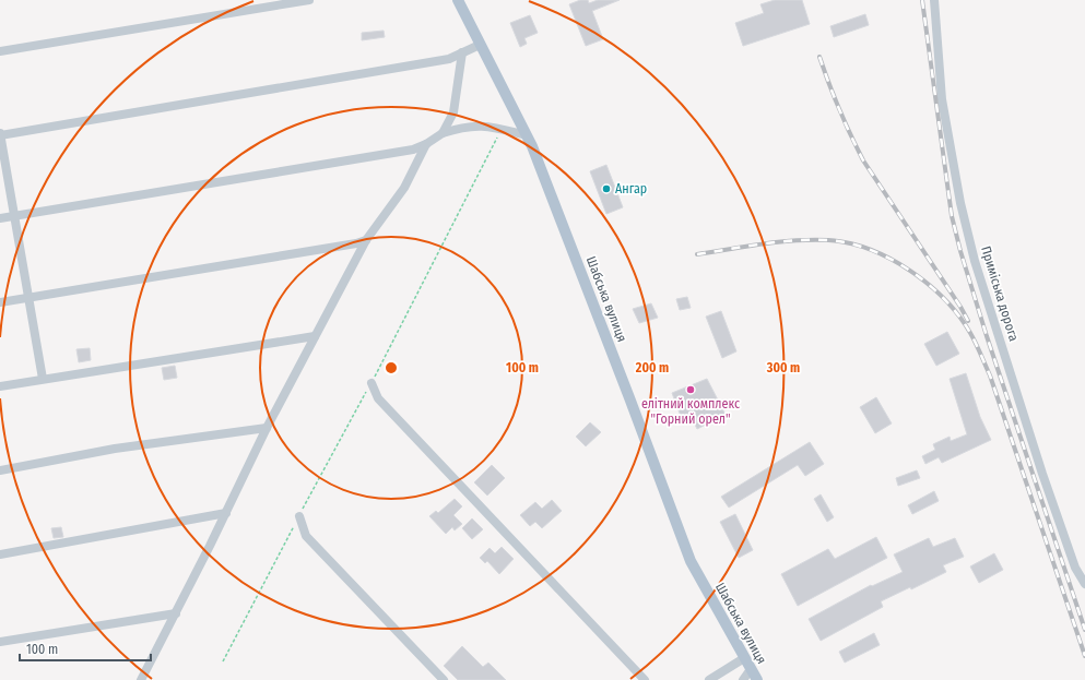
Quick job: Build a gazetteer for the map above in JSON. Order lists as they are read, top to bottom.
{
  "streets": {
    "main road": ["Шабська вулиця"],
    "street": ["Приміська дорога"]
  },
  "places": ["Ангар", "елітний комплекс \"Горний орел\""],
  "scale_bar": "100 m",
  "rings": ["100 m", "200 m", "300 m"]
}
